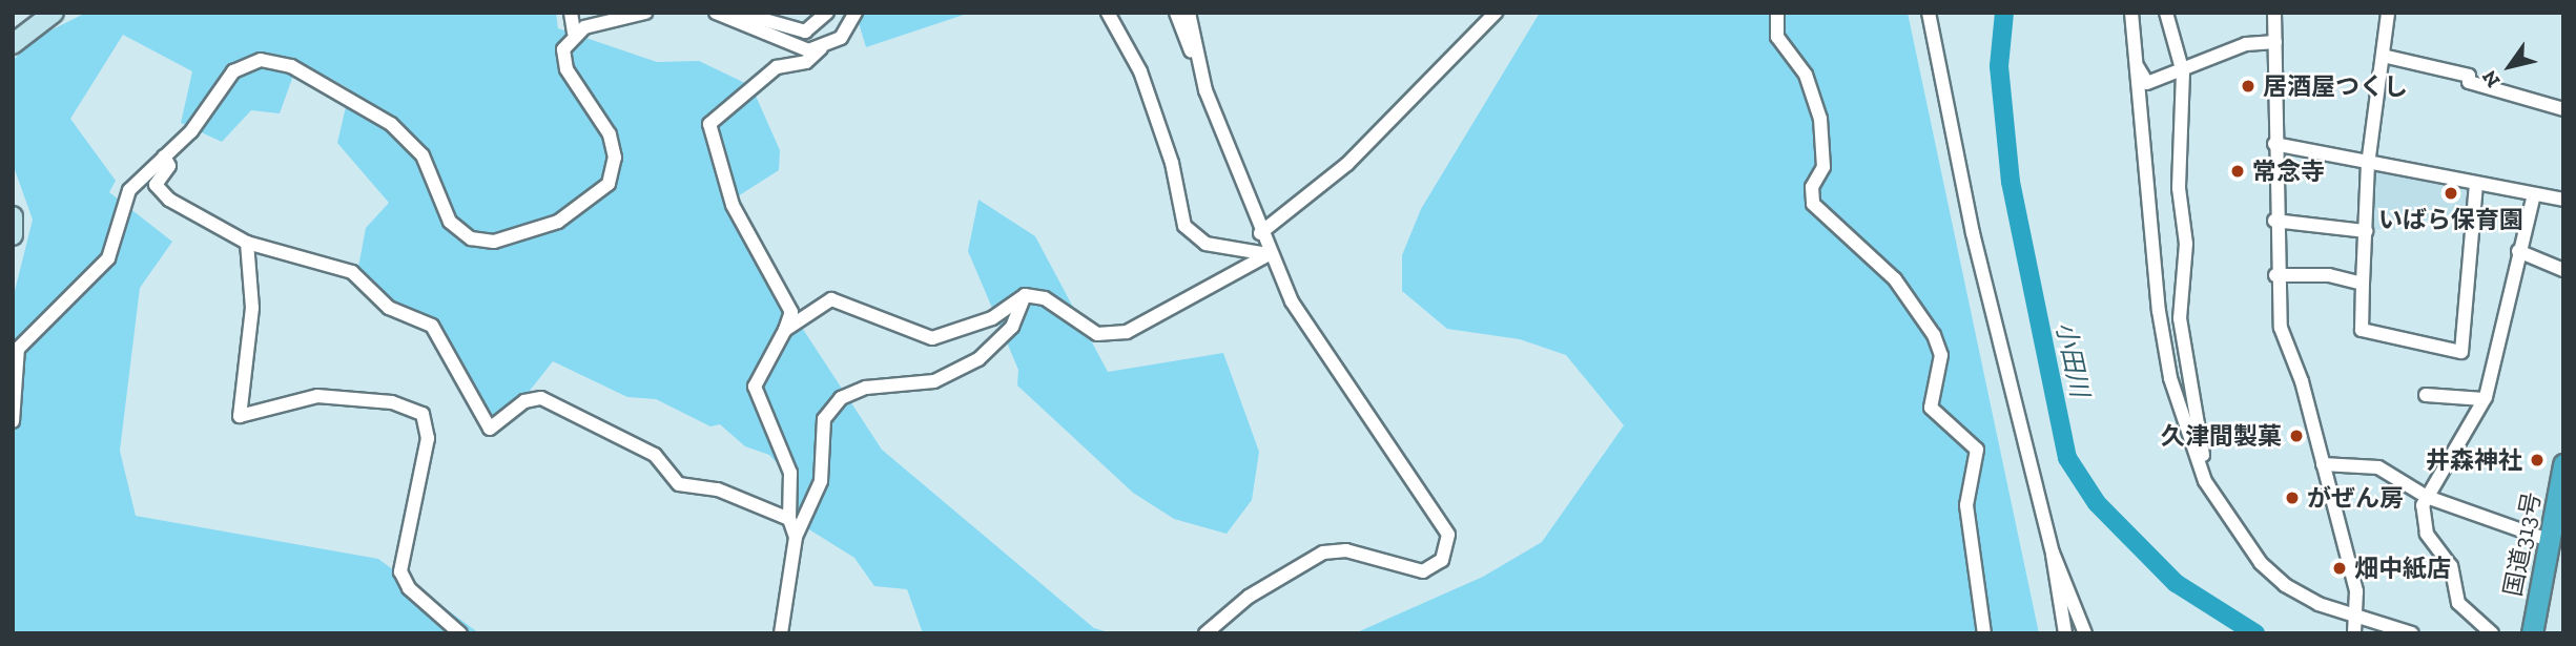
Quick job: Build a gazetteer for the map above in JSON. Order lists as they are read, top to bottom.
{
  "streets": {
    "highway": ["国道313号"]
  },
  "water": ["小田川"],
  "places": [
    "居酒屋つくし",
    "常念寺",
    "いばら保育園",
    "久津間製菓",
    "井森神社",
    "がぜん房",
    "畑中紙店"
  ],
  "north": "bottom left"
}
